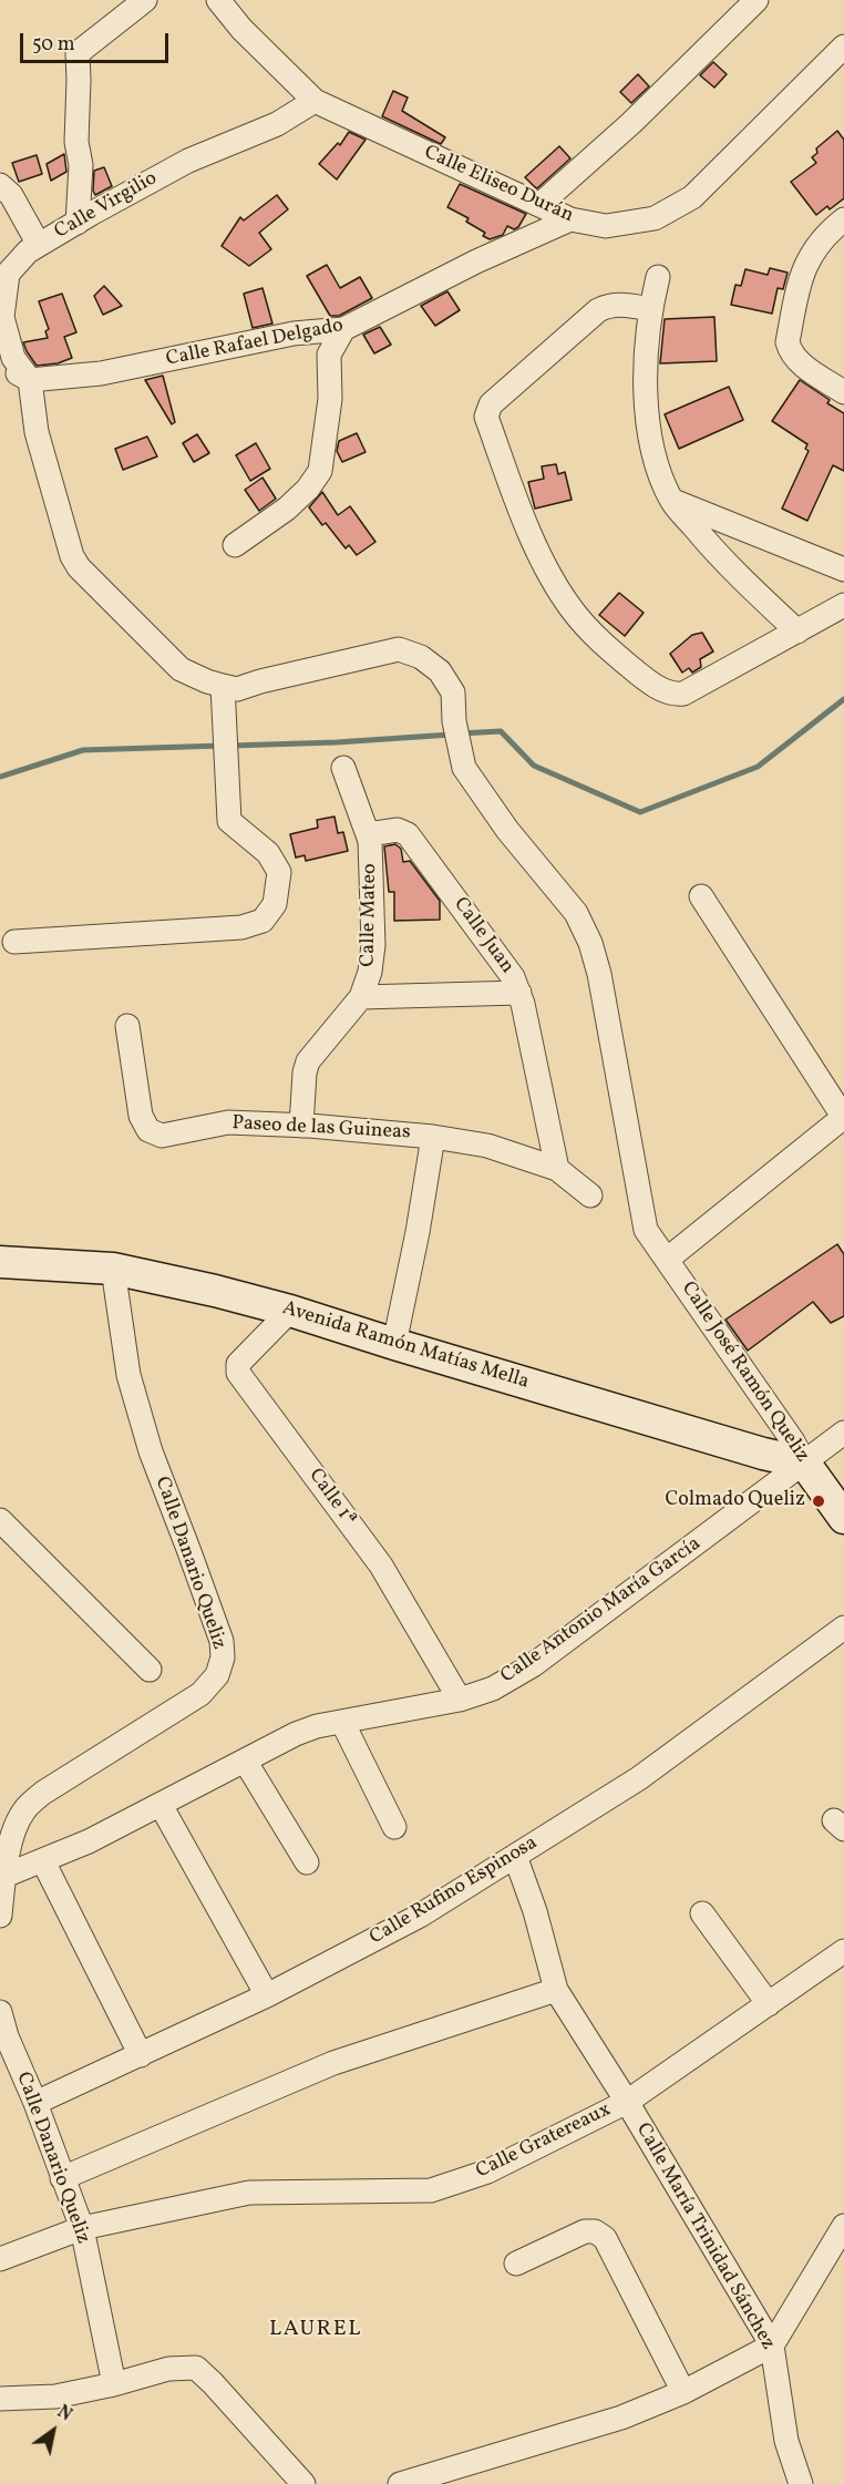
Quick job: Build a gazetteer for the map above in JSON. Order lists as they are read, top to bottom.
{
  "streets": {
    "street": [
      "Calle Eliseo Durán",
      "Calle Virgilio",
      "Calle Rafael Delgado",
      "Calle Mateo",
      "Calle Juan",
      "Paseo de las Guineas",
      "Avenida Ramón Matías Mella",
      "Calle José Ramón Queliz",
      "Calle 1ª",
      "Calle Danario Queliz",
      "Calle Antonio María García",
      "Calle Rufino Espinosa",
      "Calle Gratereaux",
      "Calle María Trinidad Sánchez"
    ]
  },
  "crossings": [
    ["Calle Eliseo Durán", "Calle Virgilio"],
    ["Calle Eliseo Durán", "Calle Rafael Delgado"],
    ["Calle Virgilio", "Calle Rafael Delgado"],
    ["Calle Mateo", "Calle Juan"],
    ["Calle Mateo", "Paseo de las Guineas"],
    ["Calle Juan", "Paseo de las Guineas"],
    ["Avenida Ramón Matías Mella", "Calle José Ramón Queliz"],
    ["Avenida Ramón Matías Mella", "Calle 1ª"],
    ["Avenida Ramón Matías Mella", "Calle Danario Queliz"],
    ["Avenida Ramón Matías Mella", "Calle Antonio María García"],
    ["Calle José Ramón Queliz", "Calle Antonio María García"],
    ["Calle 1ª", "Calle Antonio María García"],
    ["Calle Danario Queliz", "Calle Antonio María García"],
    ["Calle Danario Queliz", "Calle Rufino Espinosa"],
    ["Calle Danario Queliz", "Calle Gratereaux"],
    ["Calle Rufino Espinosa", "Calle María Trinidad Sánchez"],
    ["Calle Gratereaux", "Calle María Trinidad Sánchez"]
  ],
  "districts": ["LAUREL"],
  "places": ["Colmado Queliz"],
  "scale_bar": "50 m",
  "north": "top right"
}
